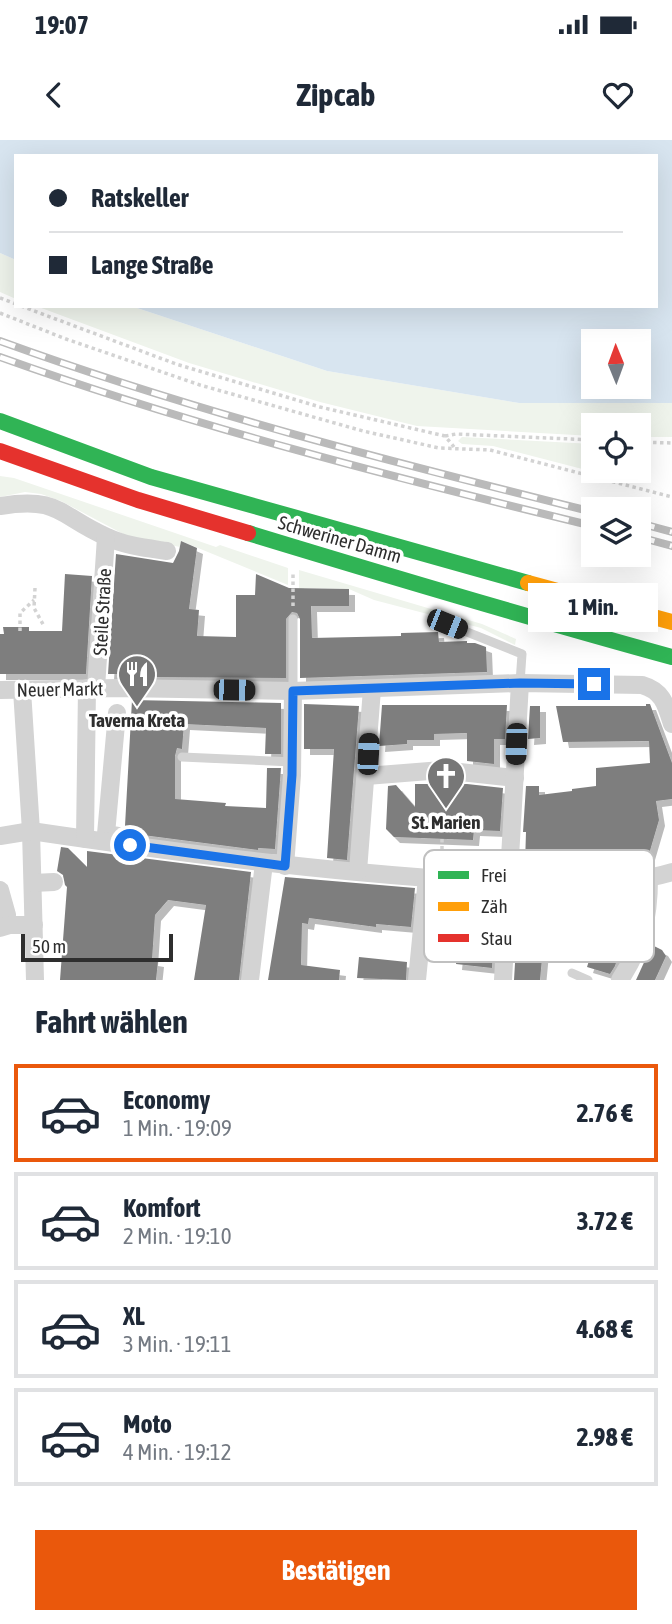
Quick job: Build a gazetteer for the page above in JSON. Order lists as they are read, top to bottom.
{
  "streets": {
    "main road": ["Schweriner Damm"],
    "street": ["Steile Straße", "Neuer Markt"]
  },
  "crossings": [
    ["Steile Straße", "Neuer Markt"]
  ],
  "places": {
    "restaurant": ["Taverna Kreta"],
    "church": ["St. Marien"]
  },
  "legend": ["Frei", "Zäh", "Stau"],
  "scale_bar": "50 m",
  "north": "top",
  "page": {
    "status": "19:07",
    "header": "Zipcab",
    "banner": ["Ratskeller", "Lange Straße"],
    "bubble": "1 Min.",
    "scale": "50 m",
    "heading": "Fahrt wählen",
    "list": [
      {
        "name": "Economy",
        "note": "1 Min. · 19:09",
        "value": "2.76 €"
      },
      {
        "name": "Komfort",
        "note": "2 Min. · 19:10",
        "value": "3.72 €"
      },
      {
        "name": "XL",
        "note": "3 Min. · 19:11",
        "value": "4.68 €"
      },
      {
        "name": "Moto",
        "note": "4 Min. · 19:12",
        "value": "2.98 €"
      }
    ],
    "buttons": "Bestätigen"
  }
}
